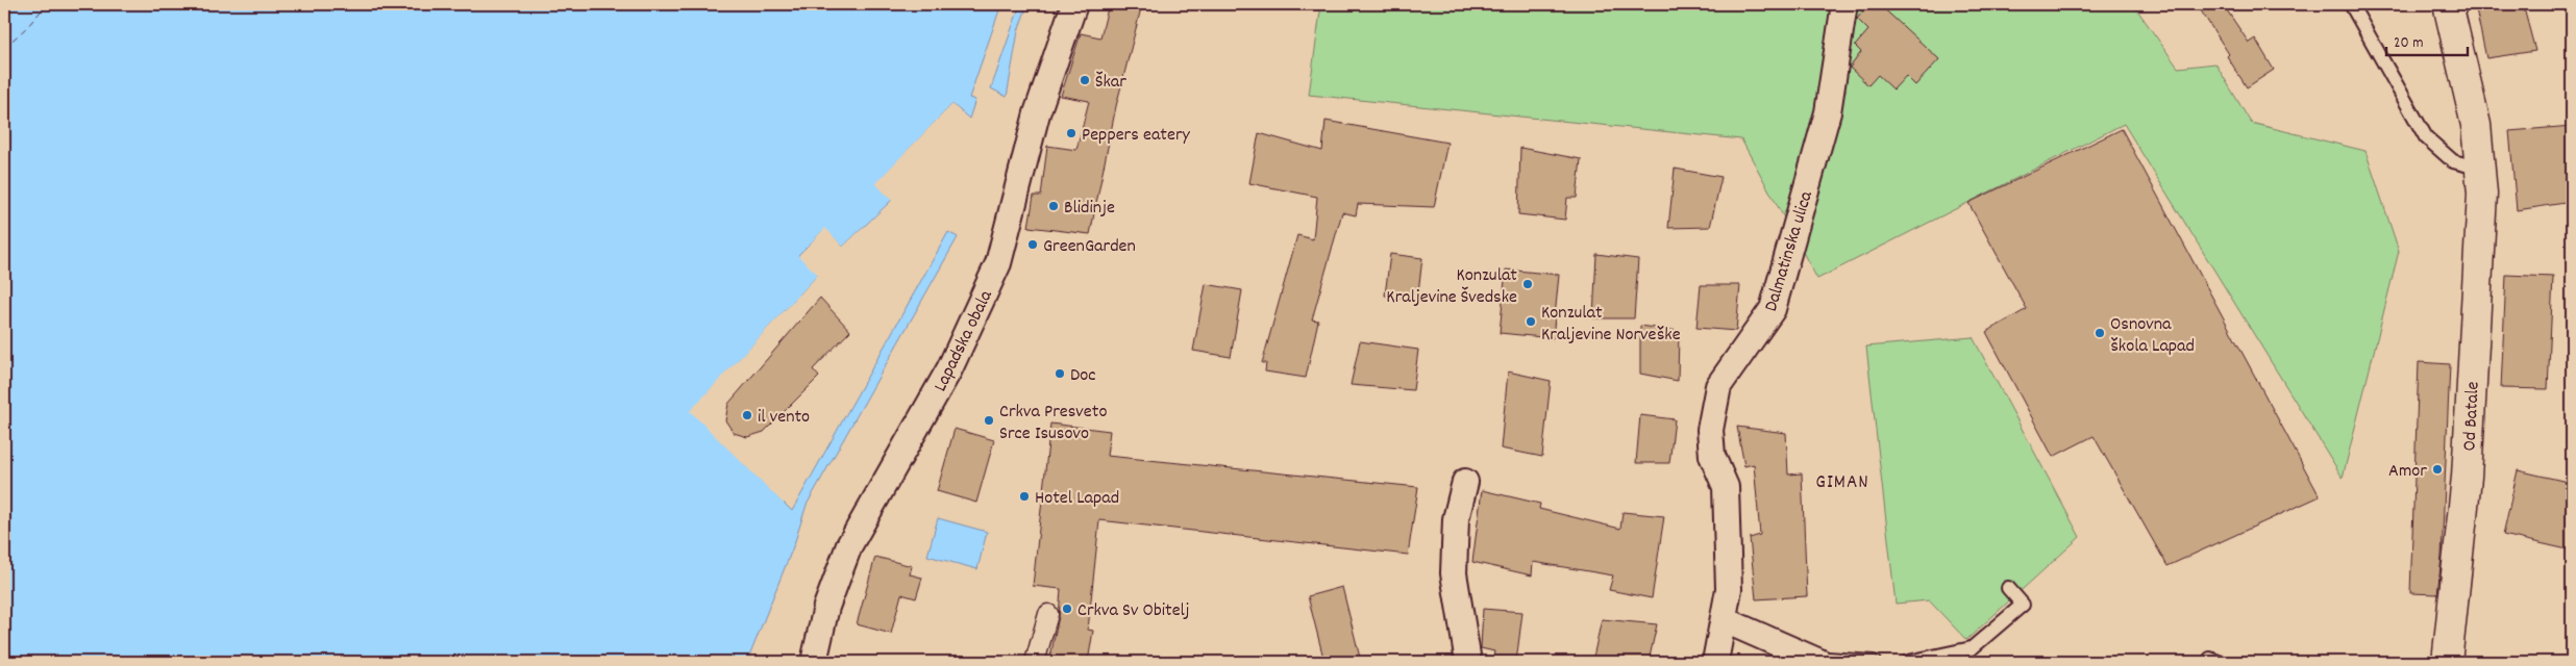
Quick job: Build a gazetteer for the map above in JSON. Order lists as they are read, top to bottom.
{
  "streets": {
    "main road": ["Od Batale"],
    "street": ["Dalmatinska ulica", "Lapadska obala"]
  },
  "districts": ["GIMAN"],
  "places": [
    "Škar",
    "Peppers eatery",
    "Blidinje",
    "GreenGarden",
    "Konzulat Kraljevine Švedske",
    "Konzulat Kraljevine Norveške",
    "Osnovna škola Lapad",
    "Doc",
    "il vento",
    "Crkva Presveto Srce Isusovo",
    "Amor",
    "Hotel Lapad",
    "Crkva Sv Obitelj"
  ],
  "scale_bar": "20 m"
}
